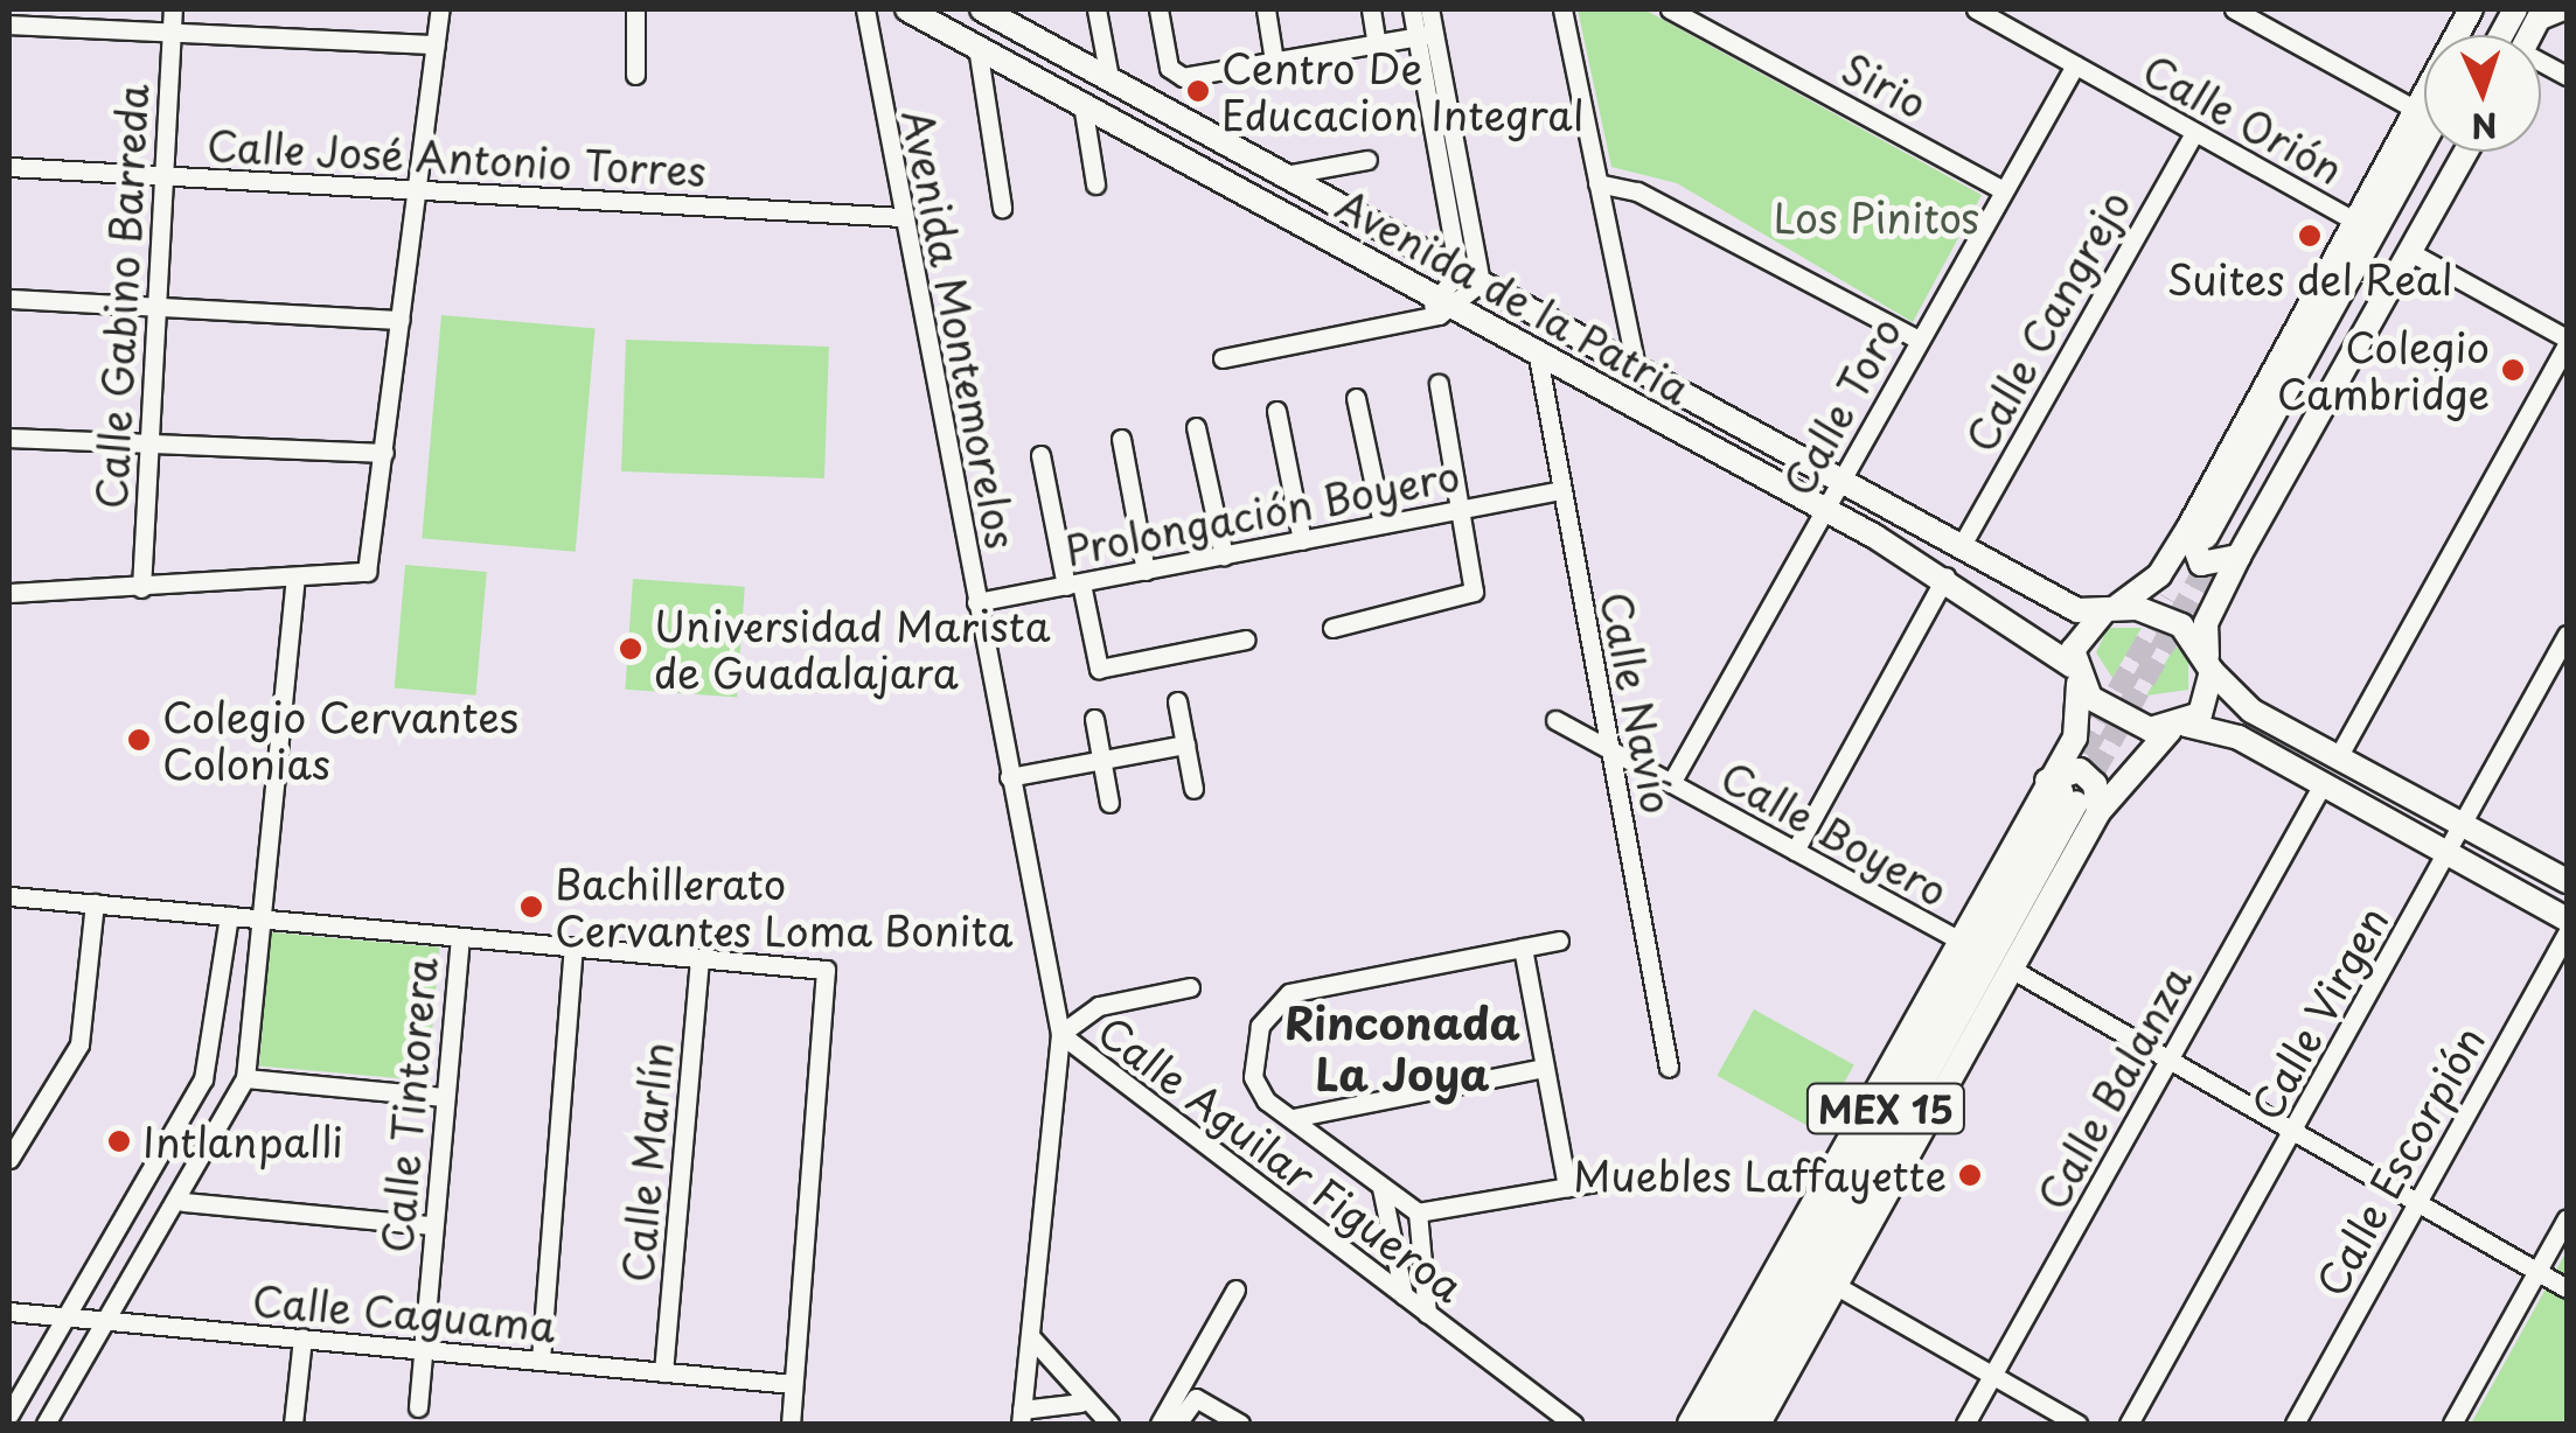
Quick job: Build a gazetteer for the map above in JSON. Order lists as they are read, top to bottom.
{
  "streets": {
    "main road": ["Avenida de la Patria", "MEX 15"],
    "street": [
      "Sirio",
      "Calle Orión",
      "Calle José Antonio Torres",
      "Calle Gabino Barreda",
      "Calle Cangrejo",
      "Avenida Montemorelos",
      "Calle Toro",
      "Prolongación Boyero",
      "Calle Navío",
      "Calle Boyero",
      "Calle Virgen",
      "Calle Balanza",
      "Calle Tintorera",
      "Calle Aguilar Figueroa",
      "Calle Escorpión",
      "Calle Marlín",
      "Calle Caguama"
    ]
  },
  "crossings": [
    ["Sirio", "Calle Toro"],
    ["Calle Orión", "Calle Cangrejo"],
    ["Calle Orión", "Calle Toro"],
    ["Calle José Antonio Torres", "Calle Gabino Barreda"],
    ["Calle José Antonio Torres", "Avenida Montemorelos"],
    ["Avenida de la Patria", "Calle Cangrejo"],
    ["Avenida de la Patria", "Calle Toro"],
    ["Avenida de la Patria", "Calle Navío"],
    ["Avenida Montemorelos", "Prolongación Boyero"],
    ["Avenida Montemorelos", "Calle Aguilar Figueroa"],
    ["Calle Toro", "Calle Boyero"],
    ["Prolongación Boyero", "Calle Navío"],
    ["Calle Navío", "Calle Boyero"],
    ["Calle Tintorera", "Calle Caguama"],
    ["Calle Marlín", "Calle Caguama"]
  ],
  "districts": ["Rinconada La Joya"],
  "parks": ["Los Pinitos"],
  "places": [
    "Centro De Educacion Integral",
    "Suites del Real",
    "Colegio Cambridge",
    "Universidad Marista de Guadalajara",
    "Colegio Cervantes Colonias",
    "Bachillerato Cervantes Loma Bonita",
    "Intlanpalli",
    "Muebles Laffayette"
  ],
  "north": "bottom"
}
